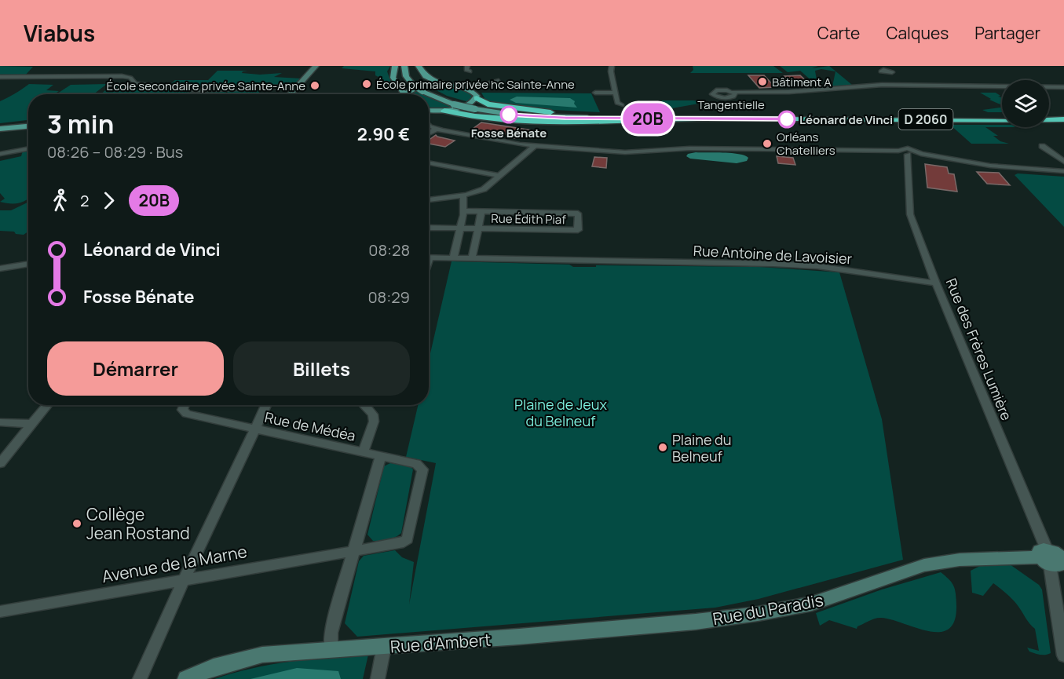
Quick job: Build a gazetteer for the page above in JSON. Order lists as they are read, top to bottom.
{
  "streets": {
    "highway": ["Tangentielle", "D 2060"],
    "street": [
      "Rue Édith Piaf",
      "Rue Antoine de Lavoisier",
      "Rue des Frères Lumière",
      "Rue de Médéa",
      "Avenue de la Marne",
      "Rue du Paradis",
      "Rue d'Ambert"
    ]
  },
  "crossings": [
    ["Rue Antoine de Lavoisier", "Rue des Frères Lumière"],
    ["Rue des Frères Lumière", "Rue du Paradis"],
    ["Rue de Médéa", "Avenue de la Marne"],
    ["Rue du Paradis", "Rue d'Ambert"]
  ],
  "parks": ["Plaine de Jeux du Belneuf"],
  "places": [
    "Bâtiment A",
    "École primaire privée hc Sainte-Anne",
    "École secondaire privée Sainte-Anne",
    "Fosse Bénate",
    "Léonard de Vinci",
    "Orléans Chatelliers",
    "Plaine du Belneuf",
    "Collège Jean Rostand"
  ],
  "lines": ["bus line 20B"],
  "page": {
    "header": "Viabus",
    "nav": ["Carte", "Calques", "Partager"],
    "on_map": "20B",
    "heading": ["3 min", "08:26 – 08:29 · Bus", "2.90 €"],
    "legs": ["2", "20B"],
    "list": [
      {
        "name": "Léonard de Vinci",
        "value": "08:28"
      },
      {
        "name": "Fosse Bénate",
        "value": "08:29"
      }
    ],
    "buttons": ["Démarrer", "Billets"]
  }
}
